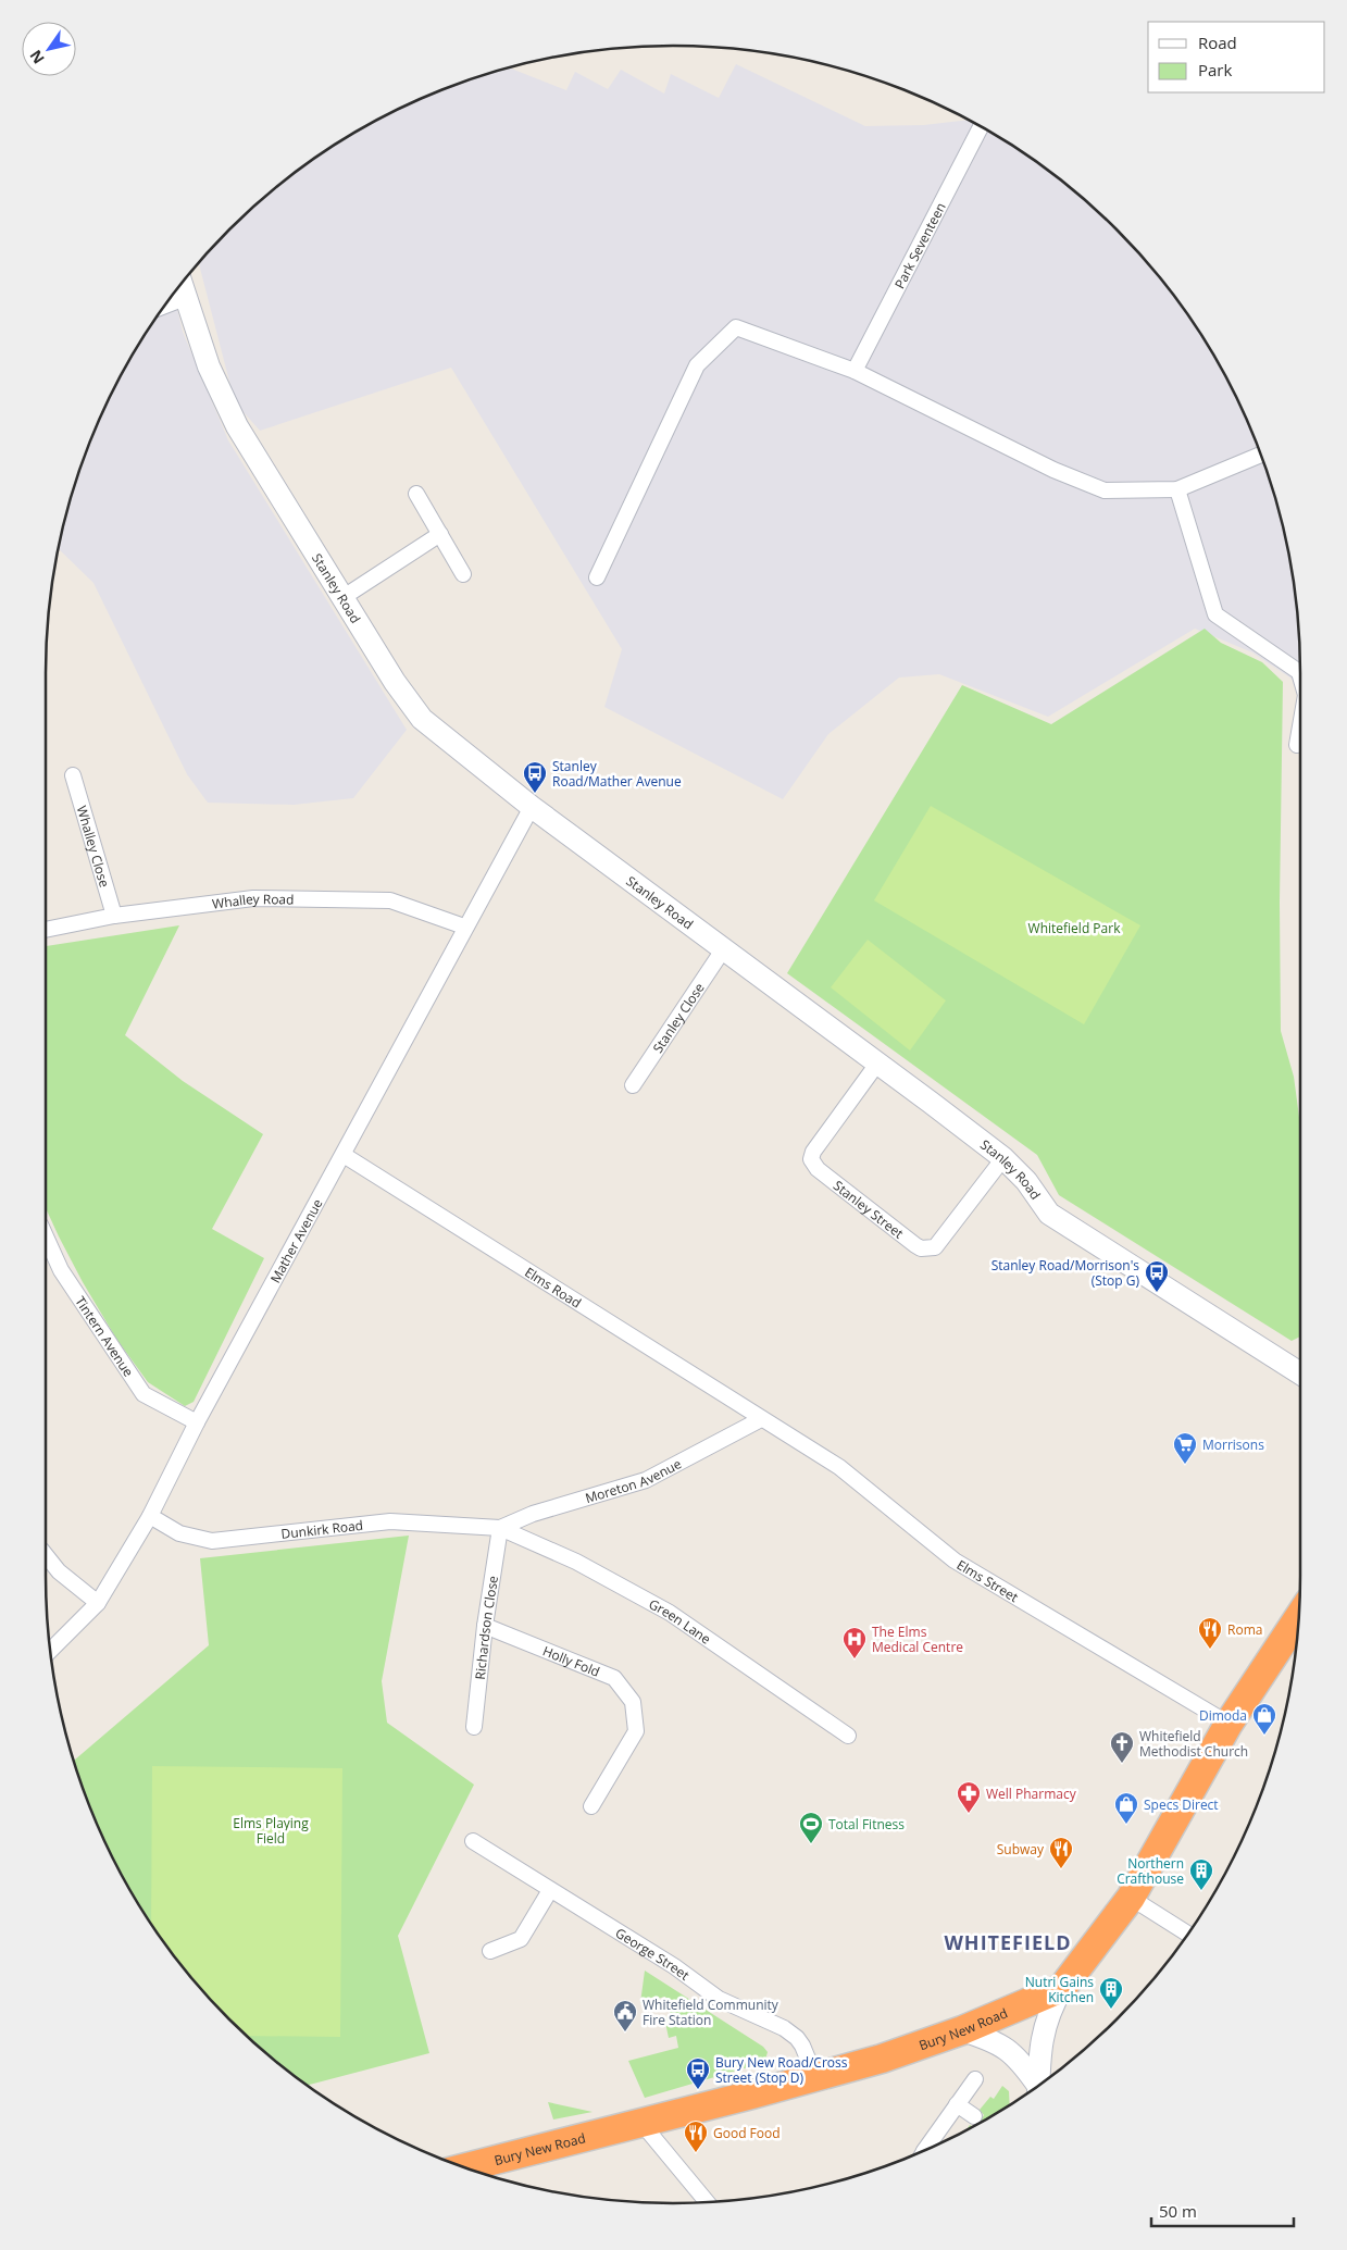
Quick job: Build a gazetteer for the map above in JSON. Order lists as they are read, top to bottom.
{
  "streets": {
    "highway": ["Bury New Road"],
    "street": [
      "Park Seventeen",
      "Stanley Road",
      "Whalley Close",
      "Whalley Road",
      "Stanley Close",
      "Stanley Street",
      "Mather Avenue",
      "Elms Road",
      "Tintern Avenue",
      "Moreton Avenue",
      "Dunkirk Road",
      "Elms Street",
      "Green Lane",
      "Richardson Close",
      "Holly Fold",
      "George Street"
    ]
  },
  "crossings": [
    ["Stanley Road", "Stanley Close"],
    ["Stanley Road", "Stanley Street"],
    ["Stanley Road", "Mather Avenue"],
    ["Whalley Close", "Whalley Road"],
    ["Whalley Road", "Mather Avenue"],
    ["Mather Avenue", "Elms Road"],
    ["Mather Avenue", "Tintern Avenue"],
    ["Mather Avenue", "Dunkirk Road"],
    ["Elms Road", "Moreton Avenue"],
    ["Elms Road", "Elms Street"],
    ["Moreton Avenue", "Dunkirk Road"],
    ["Moreton Avenue", "Elms Street"],
    ["Moreton Avenue", "Green Lane"],
    ["Moreton Avenue", "Richardson Close"],
    ["Dunkirk Road", "Green Lane"],
    ["Dunkirk Road", "Richardson Close"],
    ["Elms Street", "Bury New Road"],
    ["Green Lane", "Richardson Close"],
    ["Richardson Close", "Holly Fold"],
    ["George Street", "Bury New Road"]
  ],
  "districts": ["WHITEFIELD"],
  "parks": ["Whitefield Park", "Elms Playing Field"],
  "places": {
    "bus stop": ["Stanley Road/Mather Avenue", "Stanley Road/Morrison's (Stop G)", "Bury New Road/Cross Street (Stop D)"],
    "supermarket": ["Morrisons"],
    "restaurant": ["Roma", "Subway", "Good Food"],
    "hospital": ["The Elms Medical Centre"],
    "shop": ["Dimoda", "Specs Direct"],
    "church": ["Whitefield Methodist Church"],
    "pharmacy": ["Well Pharmacy"],
    "sports": ["Total Fitness"],
    "building": ["Northern Crafthouse", "Nutri Gains Kitchen"],
    "public building": ["Whitefield Community Fire Station"]
  },
  "legend": ["Road", "Park"],
  "scale_bar": "50 m",
  "north": "bottom left"
}
